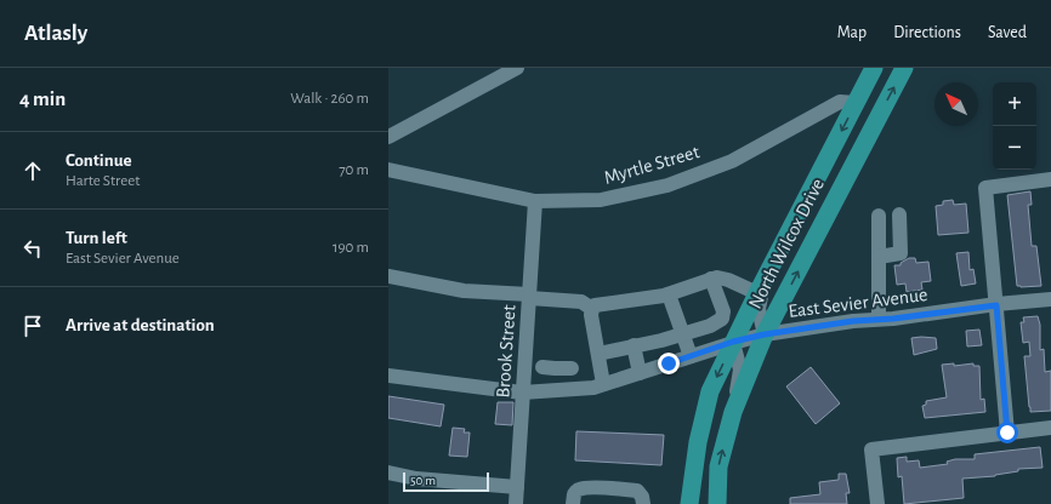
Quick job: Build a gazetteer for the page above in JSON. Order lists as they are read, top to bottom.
{
  "streets": {
    "main road": ["North Wilcox Drive"],
    "street": ["Myrtle Street", "East Sevier Avenue", "Brook Street"]
  },
  "crossings": [
    ["Myrtle Street", "North Wilcox Drive"],
    ["Myrtle Street", "Brook Street"],
    ["North Wilcox Drive", "East Sevier Avenue"],
    ["East Sevier Avenue", "Brook Street"]
  ],
  "scale_bar": "50 m",
  "north": "top left",
  "page": {
    "header": "Atlasly",
    "nav": ["Map", "Directions", "Saved"],
    "heading": ["4 min", "Walk · 260 m"],
    "map_buttons": ["+", "−"],
    "list": [
      ["Continue", "Harte Street", "70 m"],
      ["Turn left", "East Sevier Avenue", "190 m"],
      "Arrive at destination"
    ],
    "scale": "50 m"
  }
}
